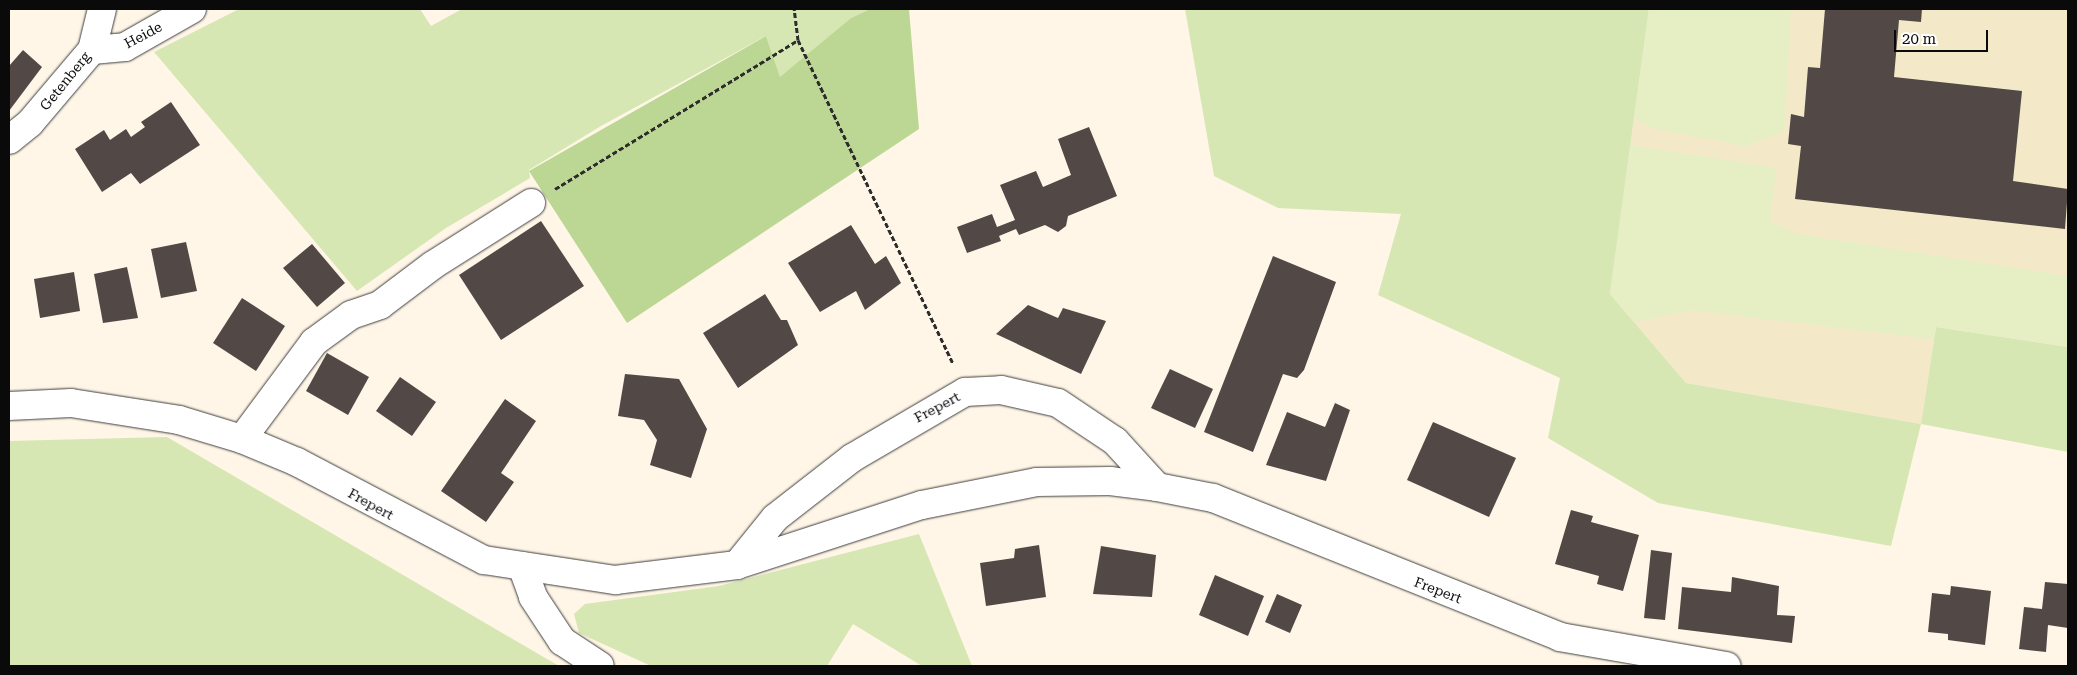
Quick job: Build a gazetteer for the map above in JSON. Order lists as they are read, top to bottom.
{
  "streets": {
    "street": ["Heide", "Getenberg", "Frepert"]
  },
  "crossings": [
    ["Heide", "Getenberg"]
  ],
  "scale_bar": "20 m"
}
